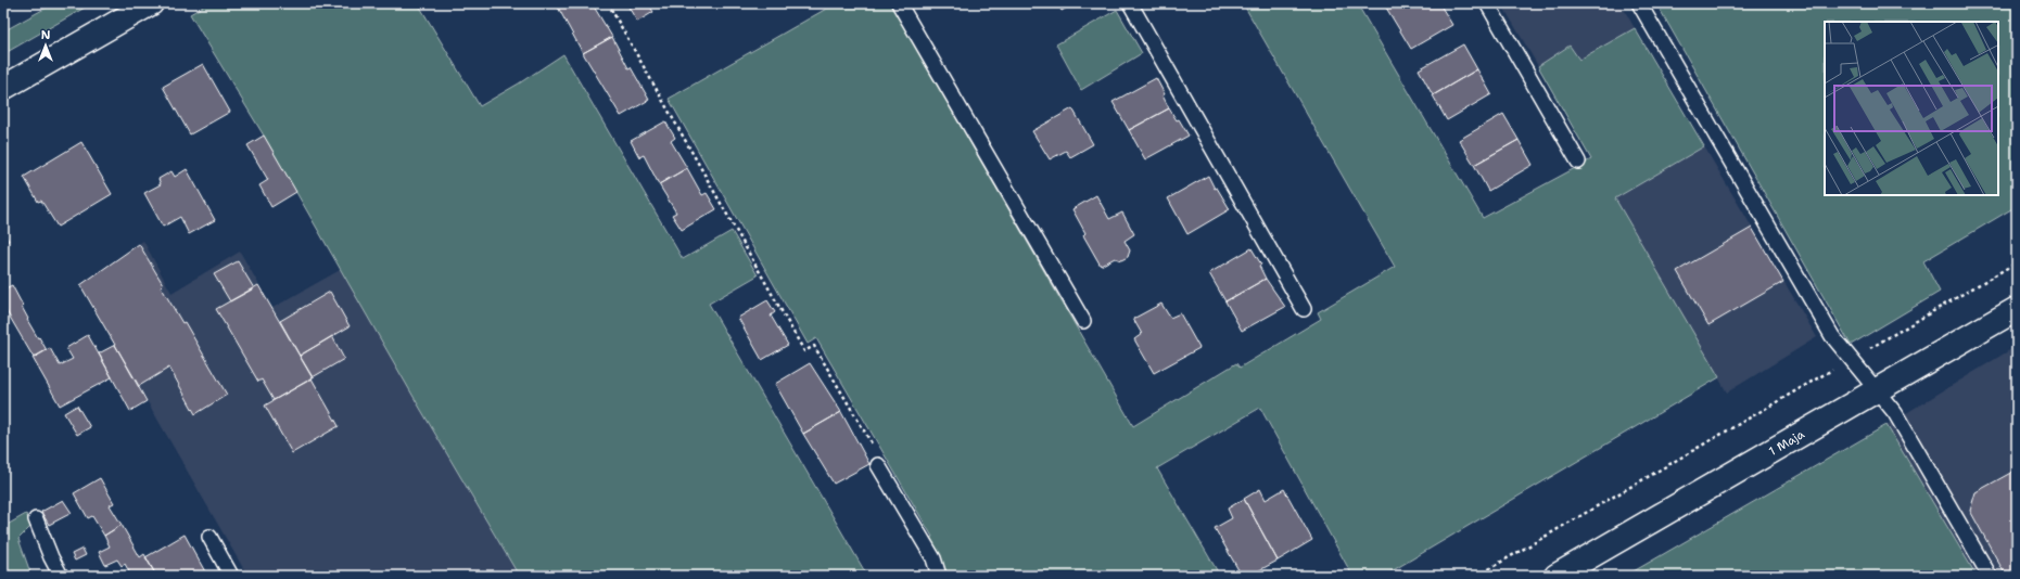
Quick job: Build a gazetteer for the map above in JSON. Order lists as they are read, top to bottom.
{
  "streets": {
    "main road": ["1 Maja"]
  },
  "north": "top"
}
